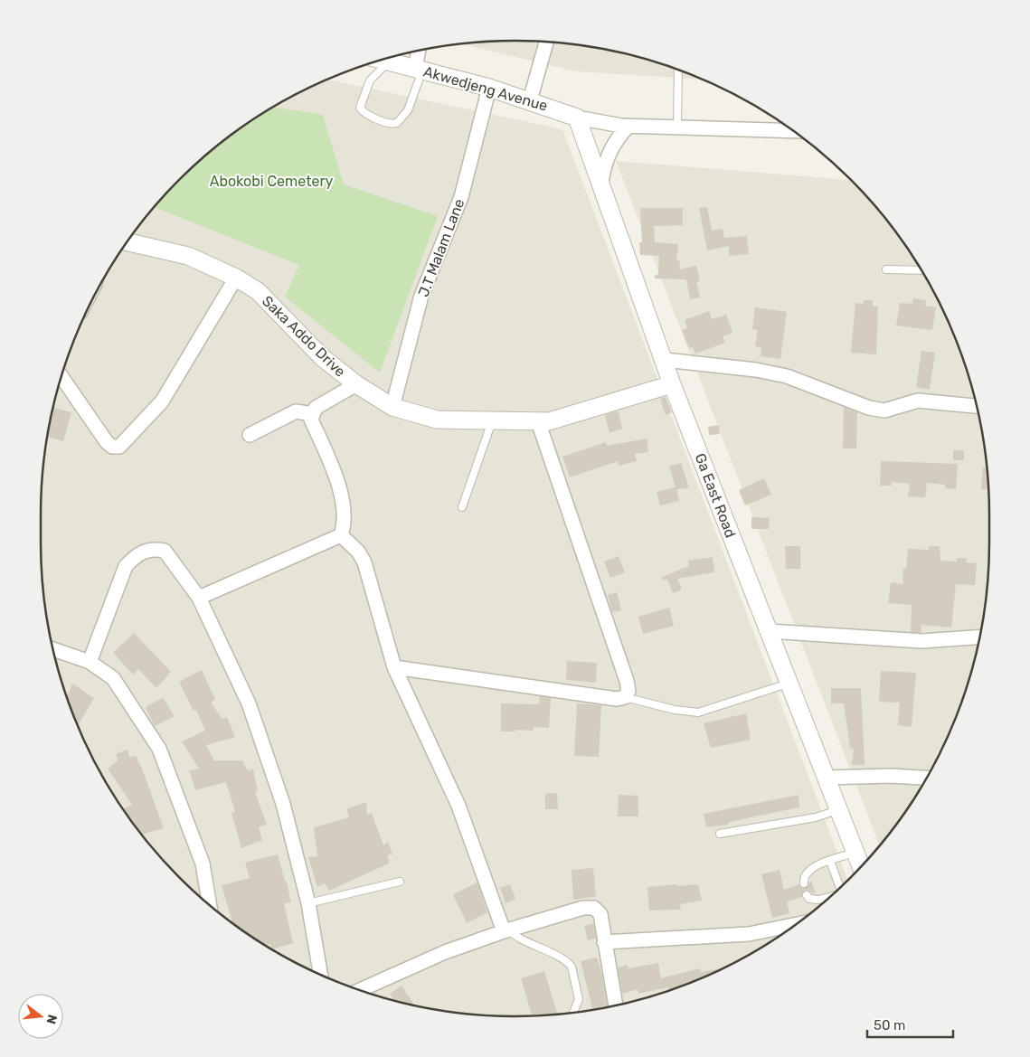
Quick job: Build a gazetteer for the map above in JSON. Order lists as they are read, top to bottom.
{
  "streets": {
    "street": [
      "Akwedjeng Avenue",
      "J.T Malam Lane",
      "Saka Addo Drive",
      "Ga East Road"
    ]
  },
  "crossings": [
    ["Akwedjeng Avenue", "J.T Malam Lane"],
    ["Akwedjeng Avenue", "Ga East Road"],
    ["J.T Malam Lane", "Saka Addo Drive"],
    ["Saka Addo Drive", "Ga East Road"]
  ],
  "parks": ["Abokobi Cemetery"],
  "scale_bar": "50 m",
  "north": "right"
}
